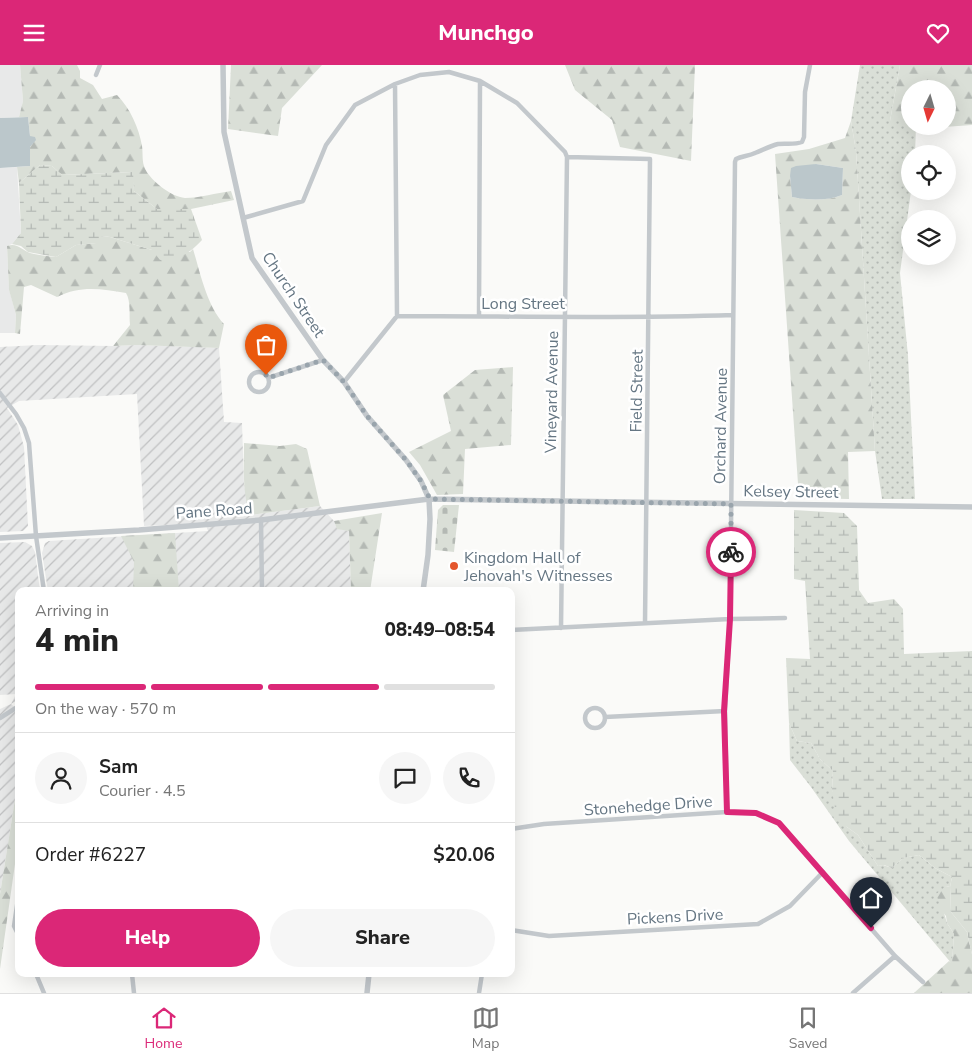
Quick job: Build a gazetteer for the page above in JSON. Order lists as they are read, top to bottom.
{
  "streets": {
    "street": [
      "Church Street",
      "Long Street",
      "Field Street",
      "Vineyard Avenue",
      "Orchard Avenue",
      "Kelsey Street",
      "Pane Road",
      "Stonehedge Drive",
      "Pickens Drive"
    ]
  },
  "crossings": [
    ["Church Street", "Kelsey Street"],
    ["Church Street", "Pane Road"],
    ["Long Street", "Field Street"],
    ["Long Street", "Vineyard Avenue"],
    ["Long Street", "Orchard Avenue"],
    ["Field Street", "Vineyard Avenue"],
    ["Field Street", "Kelsey Street"],
    ["Vineyard Avenue", "Kelsey Street"],
    ["Orchard Avenue", "Kelsey Street"],
    ["Orchard Avenue", "Stonehedge Drive"],
    ["Kelsey Street", "Pane Road"],
    ["Stonehedge Drive", "Pickens Drive"]
  ],
  "places": ["Kingdom Hall of Jehovah's Witnesses"],
  "north": "bottom",
  "page": {
    "header": "Munchgo",
    "heading": ["4 min", "Arriving in", "08:49–08:54"],
    "panel": [
      "Sam",
      "Courier · 4.5",
      "Order #6227",
      "$20.06"
    ],
    "bar": "On the way · 570 m",
    "buttons": ["Help", "Share"],
    "tabs": ["Home", "Map", "Saved"]
  }
}
